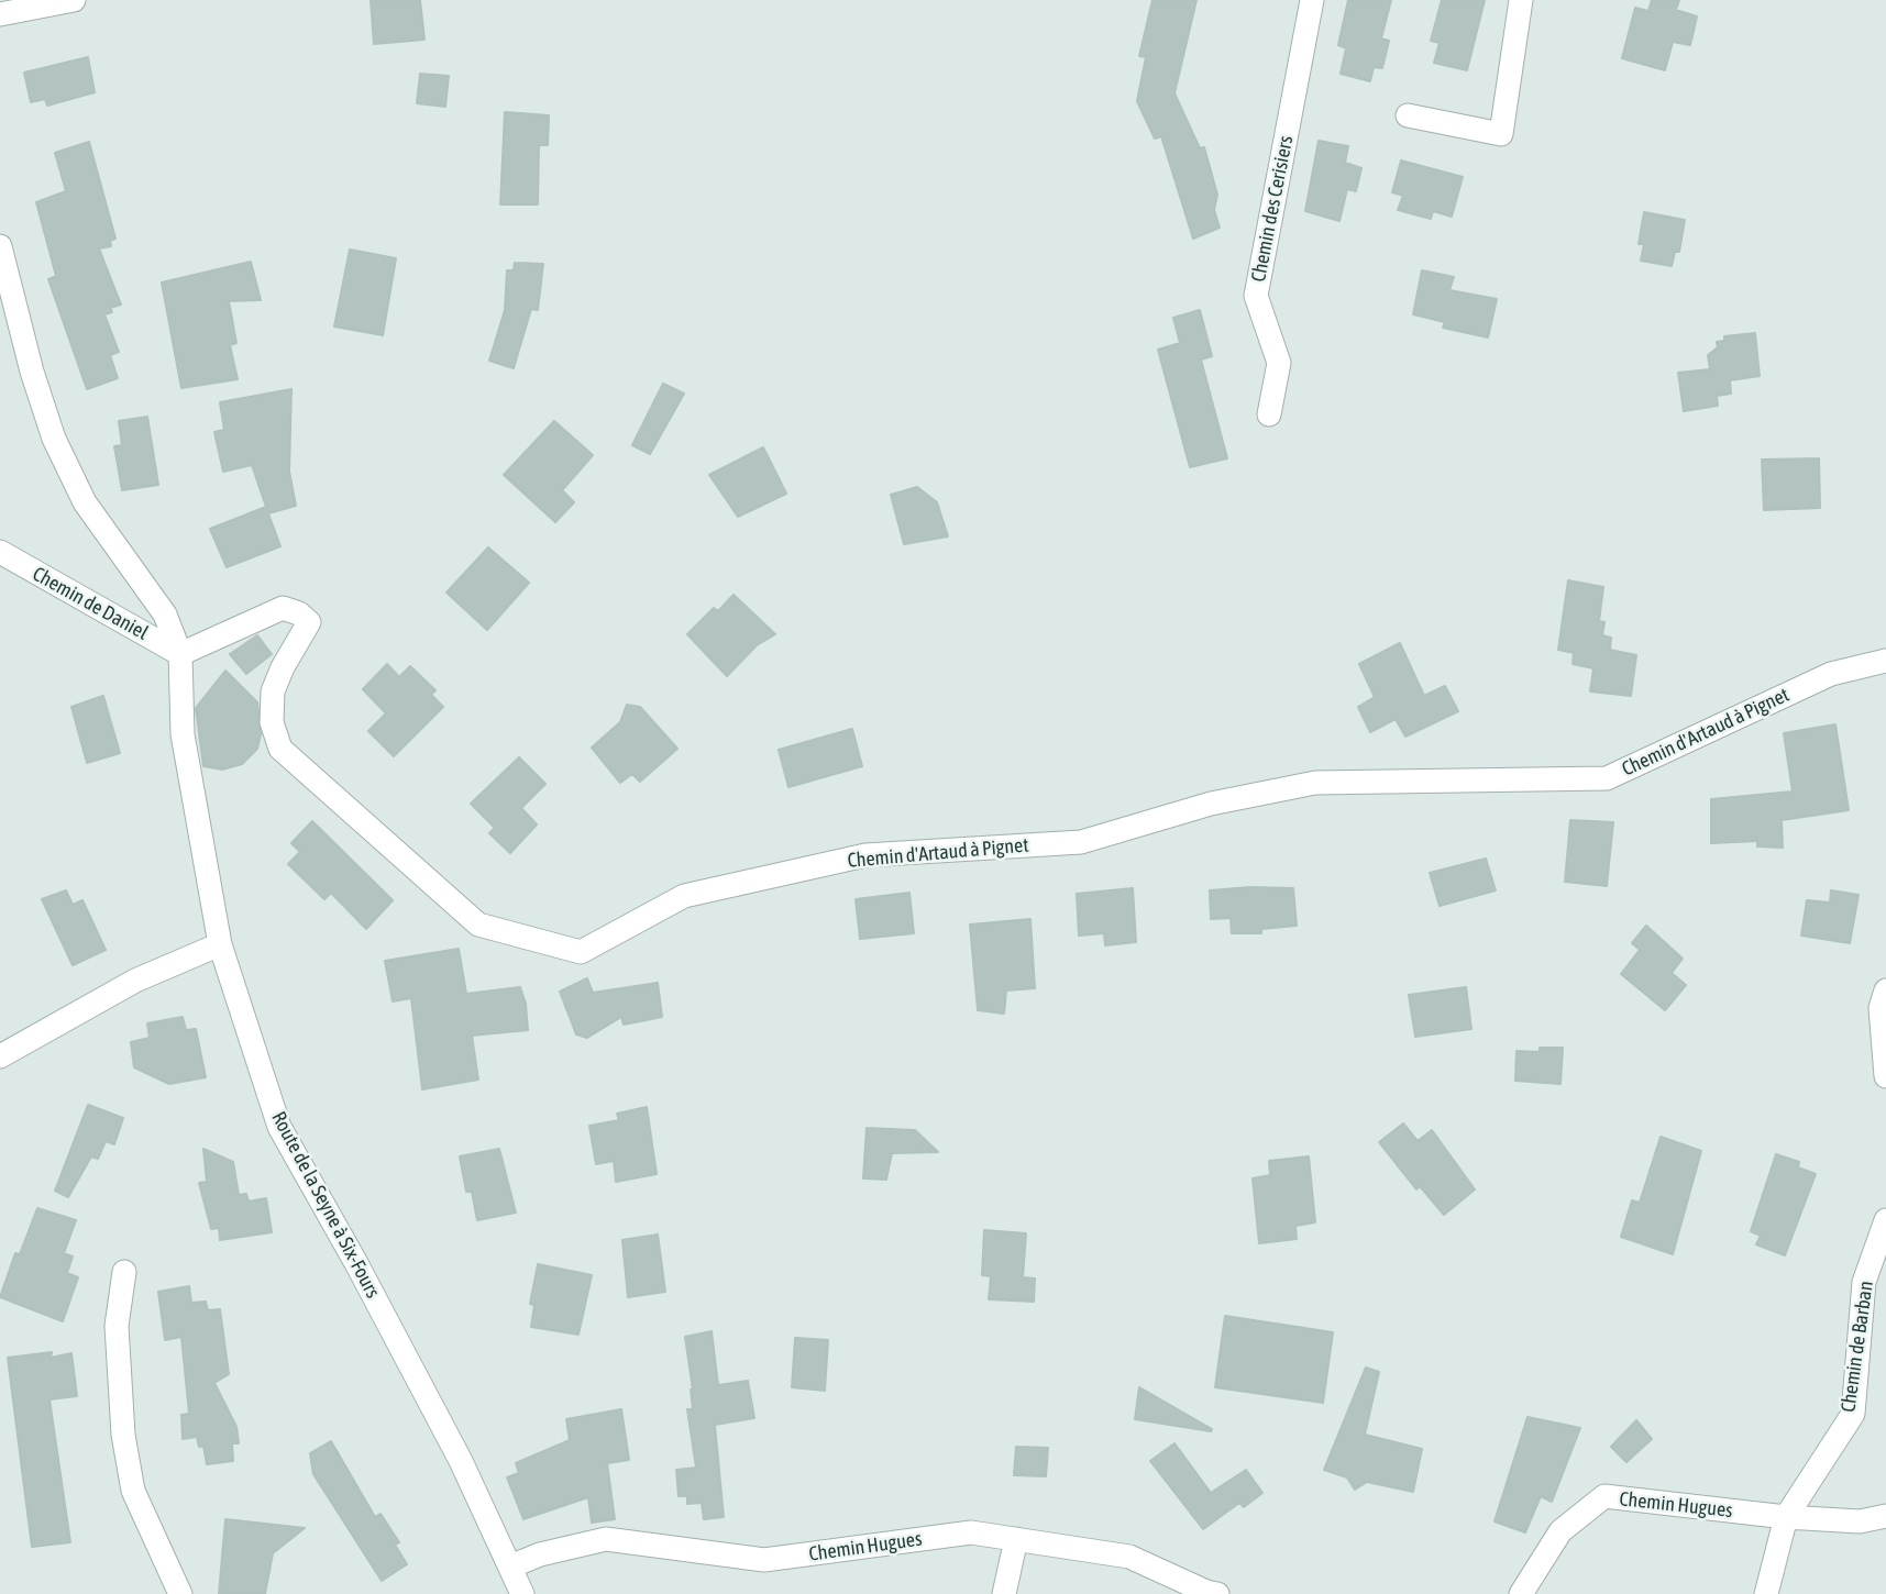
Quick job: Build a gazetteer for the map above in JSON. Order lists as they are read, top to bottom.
{
  "streets": {
    "street": [
      "Chemin des Cerisiers",
      "Chemin de Daniel",
      "Chemin d'Artaud à Pignet",
      "Route de la Seyne à Six-Fours",
      "Chemin de Barban",
      "Chemin Hugues"
    ]
  },
  "crossings": [
    ["Chemin de Daniel", "Chemin d'Artaud à Pignet"],
    ["Chemin de Daniel", "Route de la Seyne à Six-Fours"],
    ["Chemin d'Artaud à Pignet", "Route de la Seyne à Six-Fours"],
    ["Route de la Seyne à Six-Fours", "Chemin Hugues"],
    ["Chemin de Barban", "Chemin Hugues"]
  ]
}
